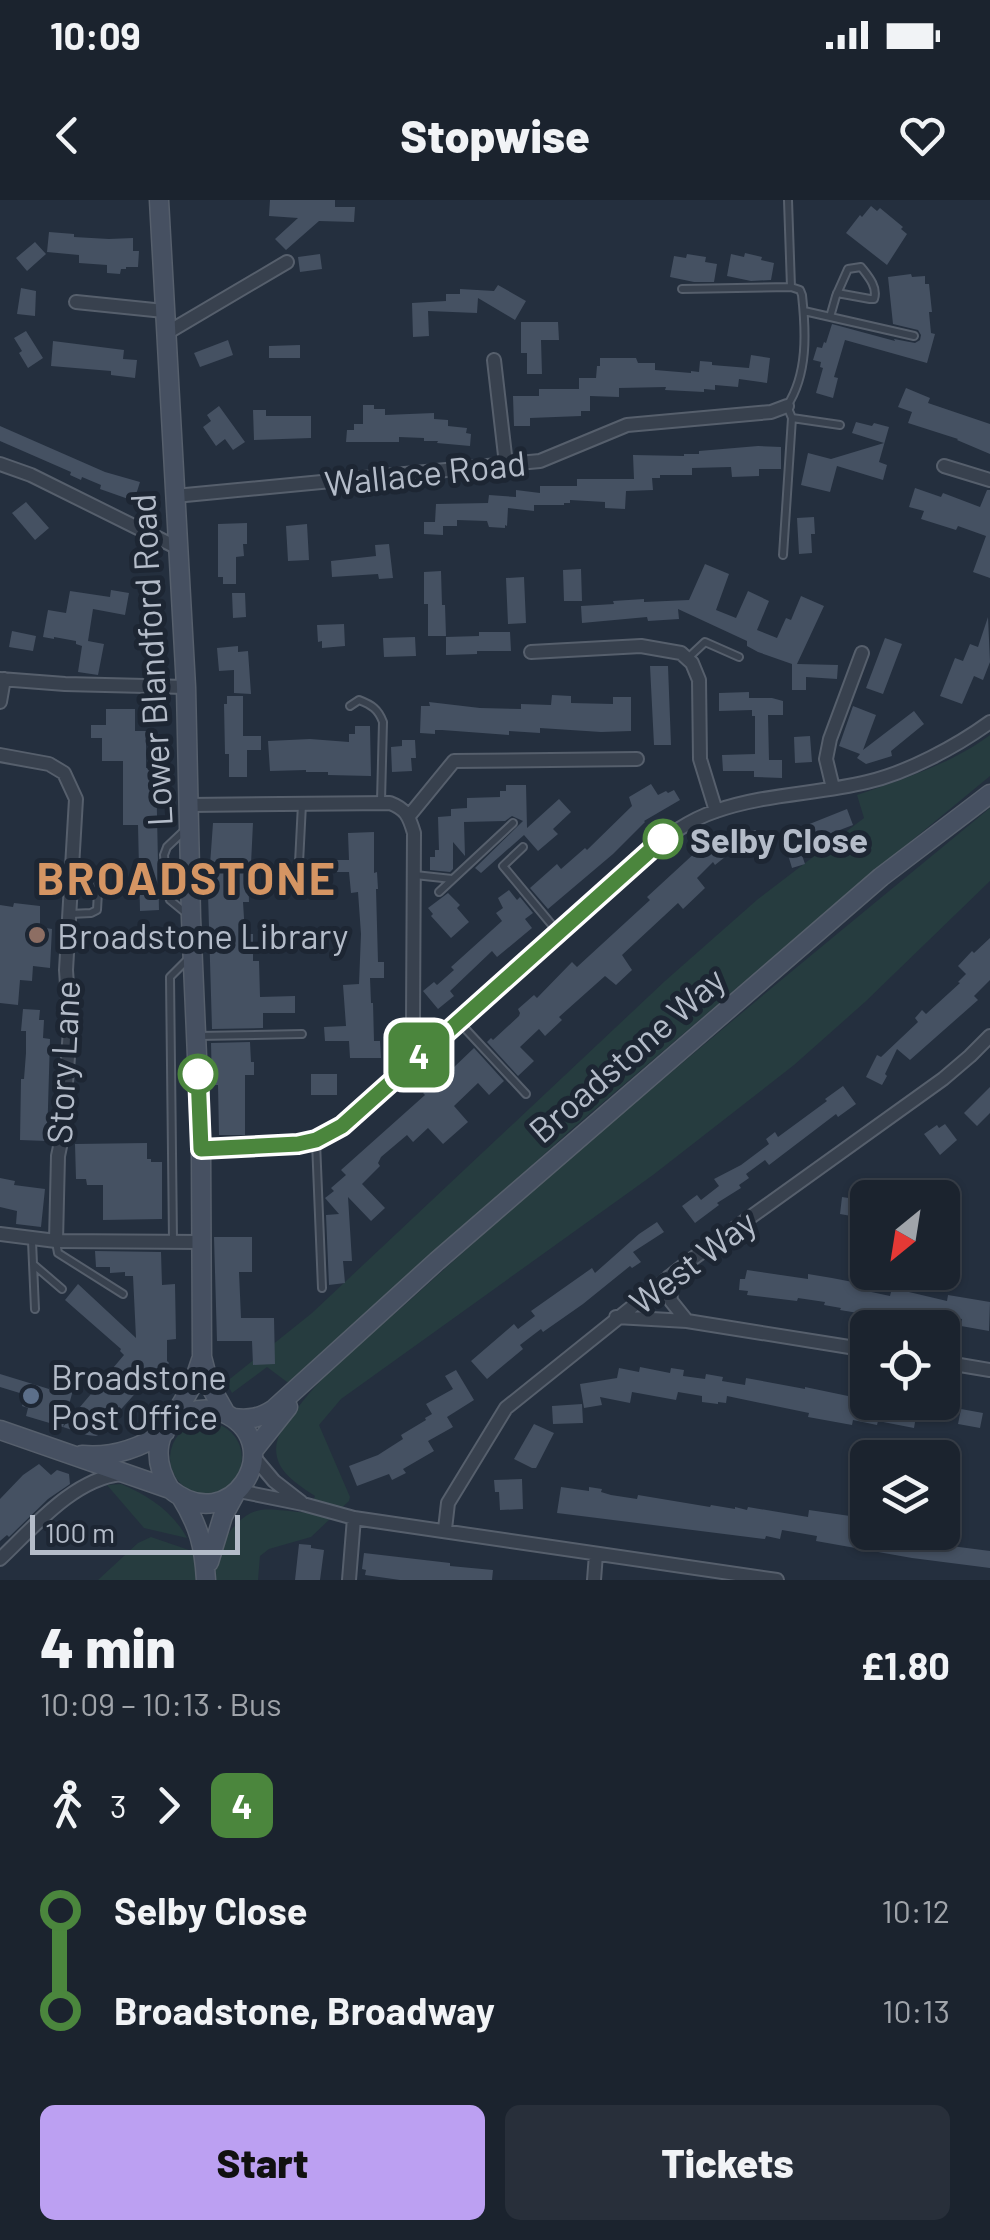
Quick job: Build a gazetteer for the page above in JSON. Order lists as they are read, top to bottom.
{
  "streets": {
    "main road": ["Lower Blandford Road", "Broadstone Way"],
    "street": ["Wallace Road", "Story Lane", "West Way"]
  },
  "crossings": [
    ["Wallace Road", "Lower Blandford Road"],
    ["Lower Blandford Road", "Broadstone Way"]
  ],
  "districts": ["BROADSTONE"],
  "places": ["Selby Close", "Broadstone Library", "Broadstone Post Office"],
  "lines": ["bus line 4"],
  "scale_bar": "100 m",
  "north": "bottom left",
  "page": {
    "status": "10:09",
    "header": "Stopwise",
    "on_map": "4",
    "scale": "100 m",
    "heading": ["4 min", "10:09 – 10:13 · Bus", "£1.80"],
    "legs": ["3", "4"],
    "list": [
      {
        "name": "Selby Close",
        "value": "10:12"
      },
      {
        "name": "Broadstone, Broadway",
        "value": "10:13"
      }
    ],
    "buttons": ["Start", "Tickets"]
  }
}
